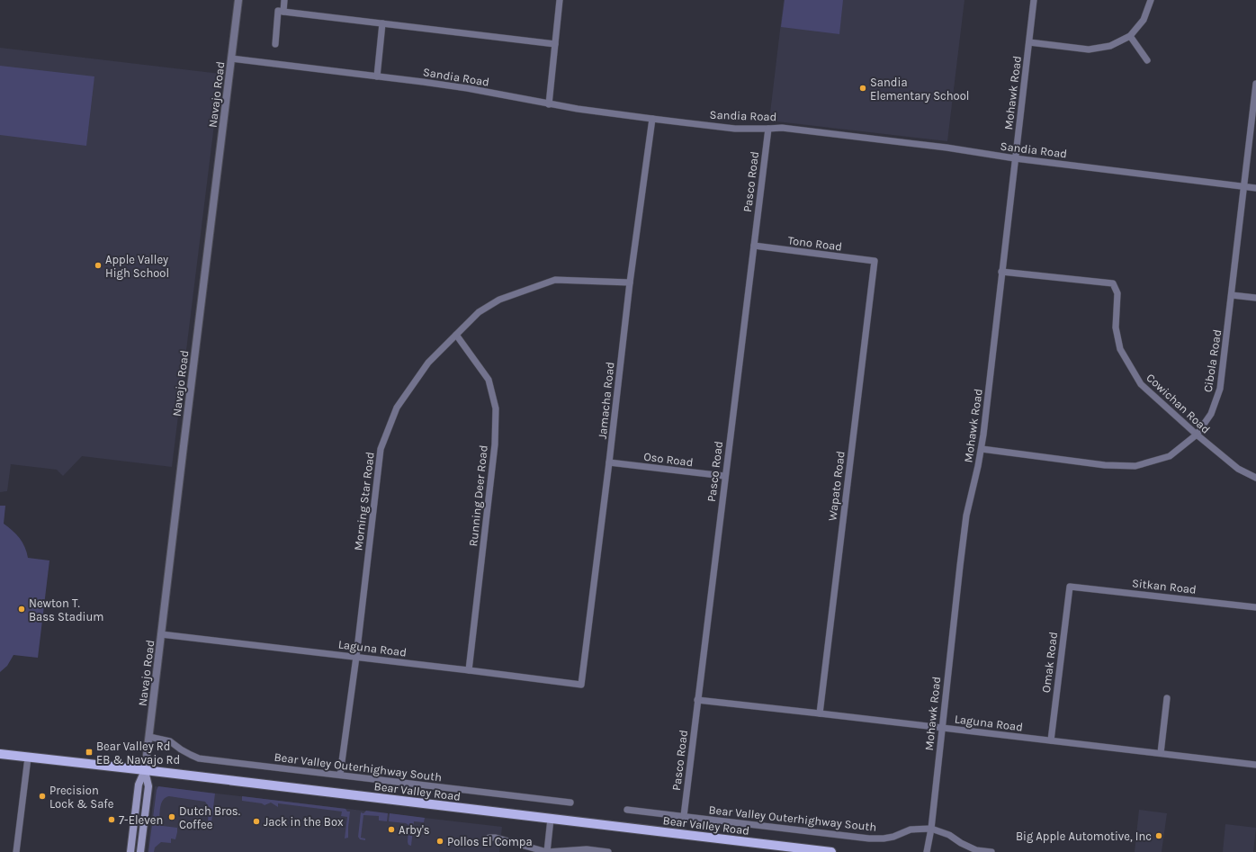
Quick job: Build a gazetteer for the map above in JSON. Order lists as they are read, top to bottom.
{
  "streets": {
    "main road": ["Navajo Road", "Bear Valley Road"],
    "street": [
      "Sandia Road",
      "Mohawk Road",
      "Pasco Road",
      "Tono Road",
      "Cibola Road",
      "Jamacha Road",
      "Cowichan Road",
      "Oso Road",
      "Wapato Road",
      "Running Deer Road",
      "Morning Star Road",
      "Sitkan Road",
      "Laguna Road",
      "Omak Road",
      "Bear Valley Outerhighway South"
    ]
  },
  "crossings": [
    ["Sandia Road", "Mohawk Road"],
    ["Sandia Road", "Navajo Road"],
    ["Sandia Road", "Pasco Road"],
    ["Sandia Road", "Cibola Road"],
    ["Sandia Road", "Jamacha Road"],
    ["Mohawk Road", "Cibola Road"],
    ["Mohawk Road", "Cowichan Road"],
    ["Mohawk Road", "Laguna Road"],
    ["Mohawk Road", "Bear Valley Outerhighway South"],
    ["Navajo Road", "Laguna Road"],
    ["Navajo Road", "Bear Valley Outerhighway South"],
    ["Navajo Road", "Bear Valley Road"],
    ["Pasco Road", "Tono Road"],
    ["Pasco Road", "Oso Road"],
    ["Pasco Road", "Laguna Road"],
    ["Pasco Road", "Bear Valley Outerhighway South"],
    ["Tono Road", "Wapato Road"],
    ["Cibola Road", "Cowichan Road"],
    ["Jamacha Road", "Oso Road"],
    ["Jamacha Road", "Morning Star Road"],
    ["Jamacha Road", "Laguna Road"],
    ["Wapato Road", "Laguna Road"],
    ["Running Deer Road", "Morning Star Road"],
    ["Running Deer Road", "Laguna Road"],
    ["Morning Star Road", "Laguna Road"],
    ["Morning Star Road", "Bear Valley Outerhighway South"],
    ["Sitkan Road", "Omak Road"],
    ["Laguna Road", "Omak Road"]
  ],
  "places": {
    "other": [
      "Sandia Elementary School",
      "Apple Valley High School",
      "Newton T. Bass Stadium",
      "Precision Lock & Safe",
      "Dutch Bros. Coffee",
      "7-Eleven",
      "Jack in the Box",
      "Arby's",
      "Big Apple Automotive, Inc",
      "Pollos El Compa"
    ],
    "transit": ["Bear Valley Rd EB & Navajo Rd"]
  }
}
